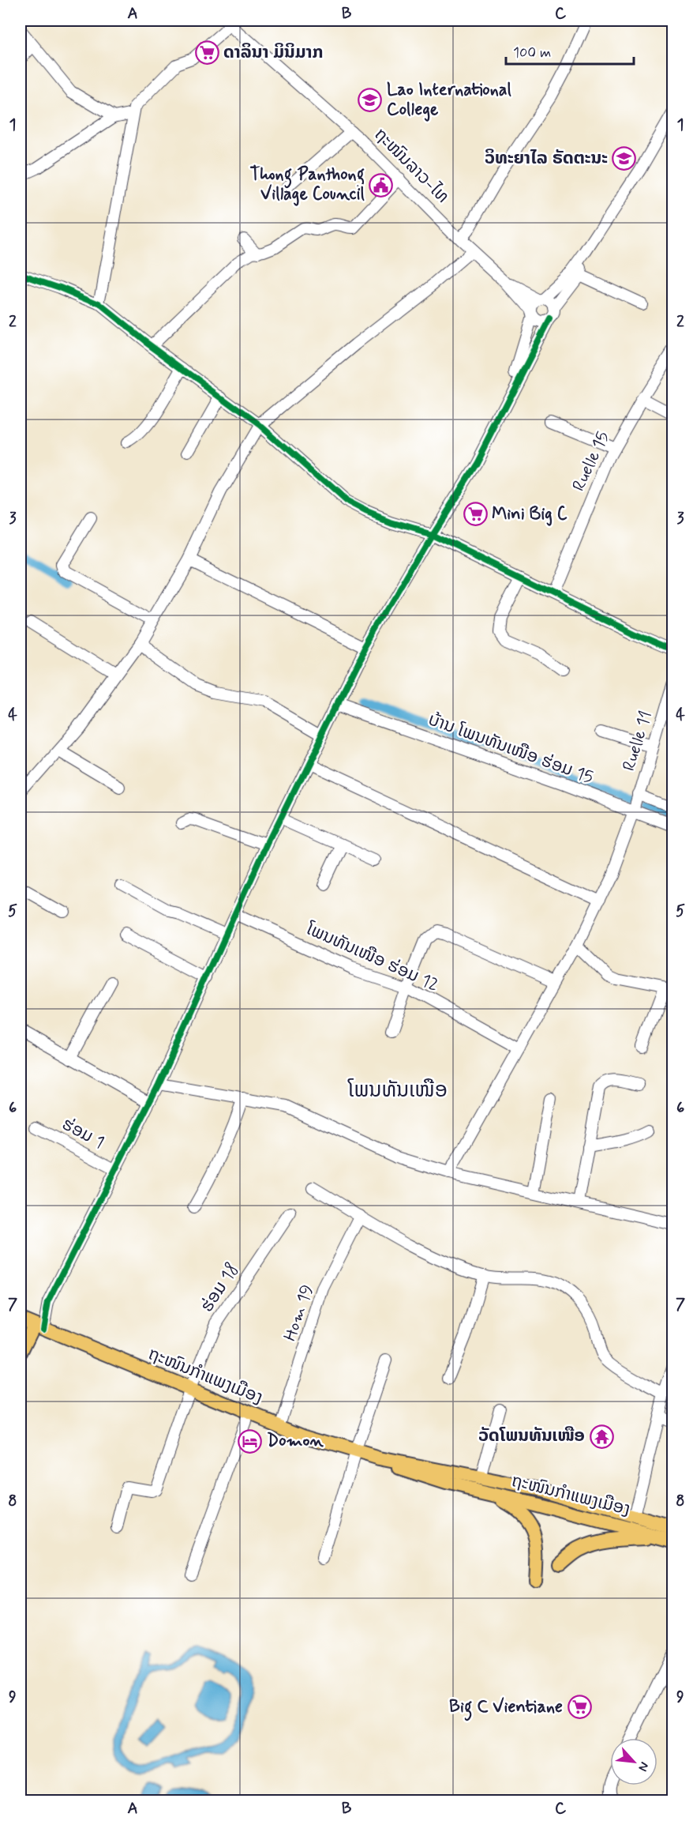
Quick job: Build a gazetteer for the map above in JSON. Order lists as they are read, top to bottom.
{
  "streets": {
    "main road": ["ຖະໜົນກຳແພງເມືອງ"],
    "street": [
      "ຖະໜົນລາວ-ໄທ",
      "Ruelle 15",
      "Ruelle 11",
      "ບ້ານ ໂພນທັນເໜືອ ຮ່ອມ 15",
      "ໂພນທັນເໜືອ ຮ່ອມ 12",
      "ຮ່ອມ 1",
      "ຮ່ອມ 18",
      "Hom 19"
    ]
  },
  "crossings": [
    ["Ruelle 11", "ບ້ານ ໂພນທັນເໜືອ ຮ່ອມ 15"],
    ["Ruelle 11", "ໂພນທັນເໜືອ ຮ່ອມ 12"],
    ["ຮ່ອມ 18", "ຖະໜົນກຳແພງເມືອງ"],
    ["Hom 19", "ຖະໜົນກຳແພງເມືອງ"]
  ],
  "districts": ["ໂພນທັນເໜືອ"],
  "places": {
    "supermarket": ["ດາລິນາ ມິນິມາກ", "Mini Big C", "Big C Vientiane"],
    "school or university": ["Lao International College", "ວິທະຍາໄລ ຣັດຕະນະ"],
    "public building": ["Thong Panthong Village Council"],
    "temple": ["ວັດໂພນທັນເໜືອ"],
    "hotel": ["Domon"]
  },
  "scale_bar": "100 m",
  "north": "bottom right",
  "grid": {
    "columns": ["A", "B", "C"],
    "rows": [
      "1",
      "2",
      "3",
      "4",
      "5",
      "6",
      "7",
      "8",
      "9"
    ]
  }
}
